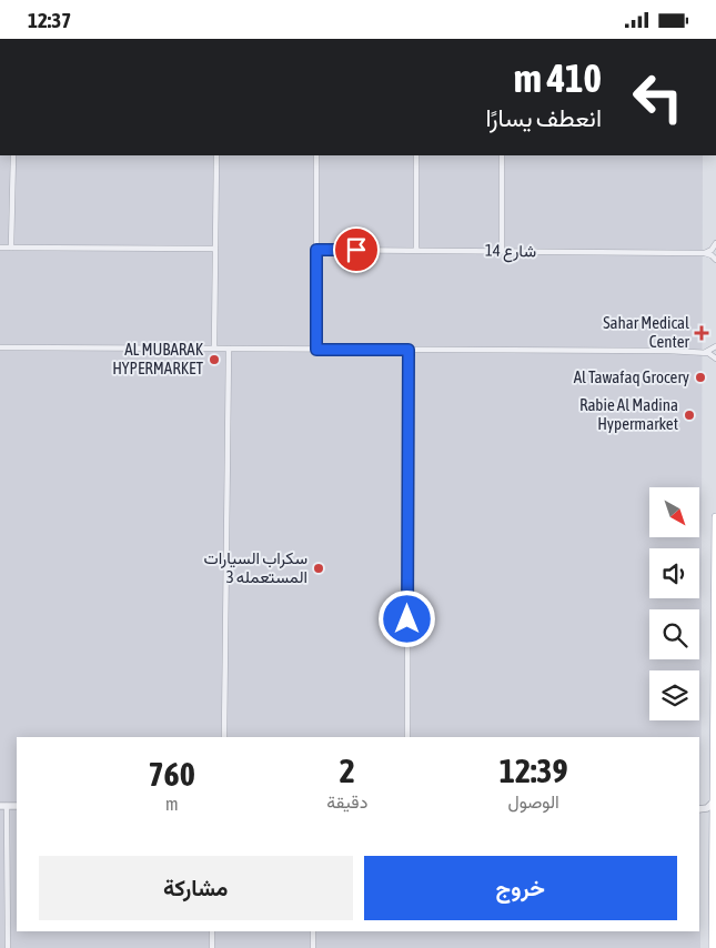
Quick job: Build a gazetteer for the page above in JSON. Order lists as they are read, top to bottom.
{
  "streets": {
    "street": ["شارع 14"]
  },
  "places": {
    "health": ["Sahar Medical Center"],
    "other": [
      "AL MUBARAK HYPERMARKET",
      "Al Tawafaq Grocery",
      "Rabie Al Madina Hypermarket",
      "سكراب السيارات المستعمله 3"
    ]
  },
  "north": "bottom right",
  "page": {
    "status": "12:37",
    "turn": ["410 m", "انعطف يسارًا"],
    "eta": [
      "12:39",
      "الوصول",
      "2",
      "دقيقة",
      "760",
      "m"
    ],
    "buttons": ["خروج", "مشاركة"]
  }
}
